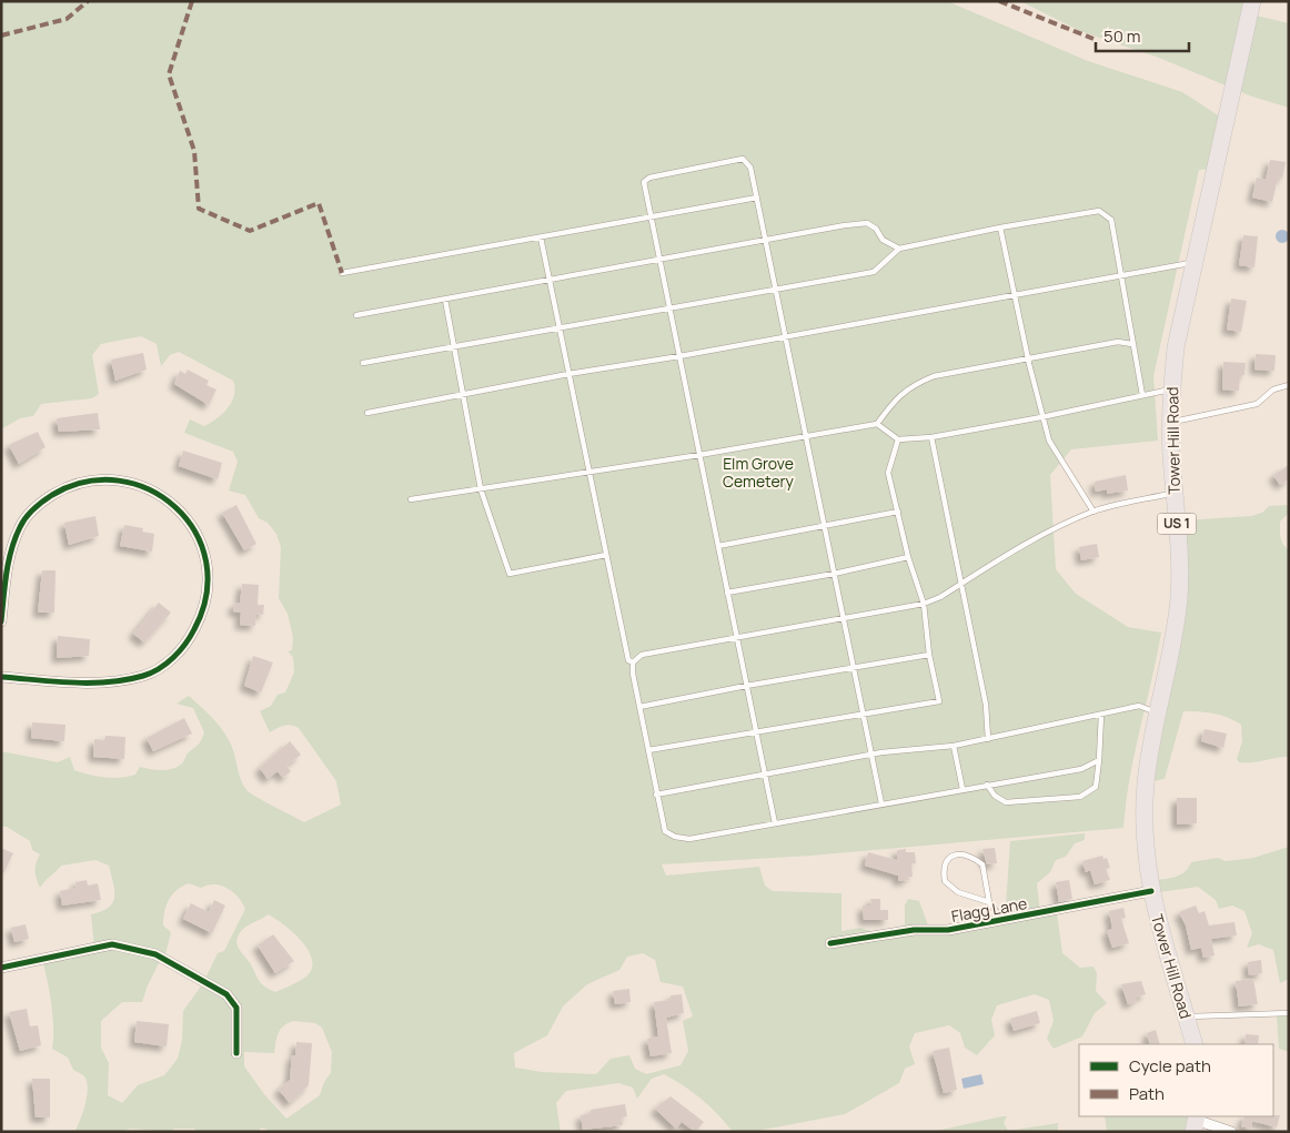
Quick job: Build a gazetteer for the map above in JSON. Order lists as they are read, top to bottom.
{
  "streets": {
    "main road": ["Tower Hill Road", "US 1"],
    "street": ["Flagg Lane"]
  },
  "crossings": [
    ["Tower Hill Road", "Flagg Lane"]
  ],
  "parks": ["Elm Grove Cemetery"],
  "legend": ["Cycle path", "Path"],
  "scale_bar": "50 m"
}
